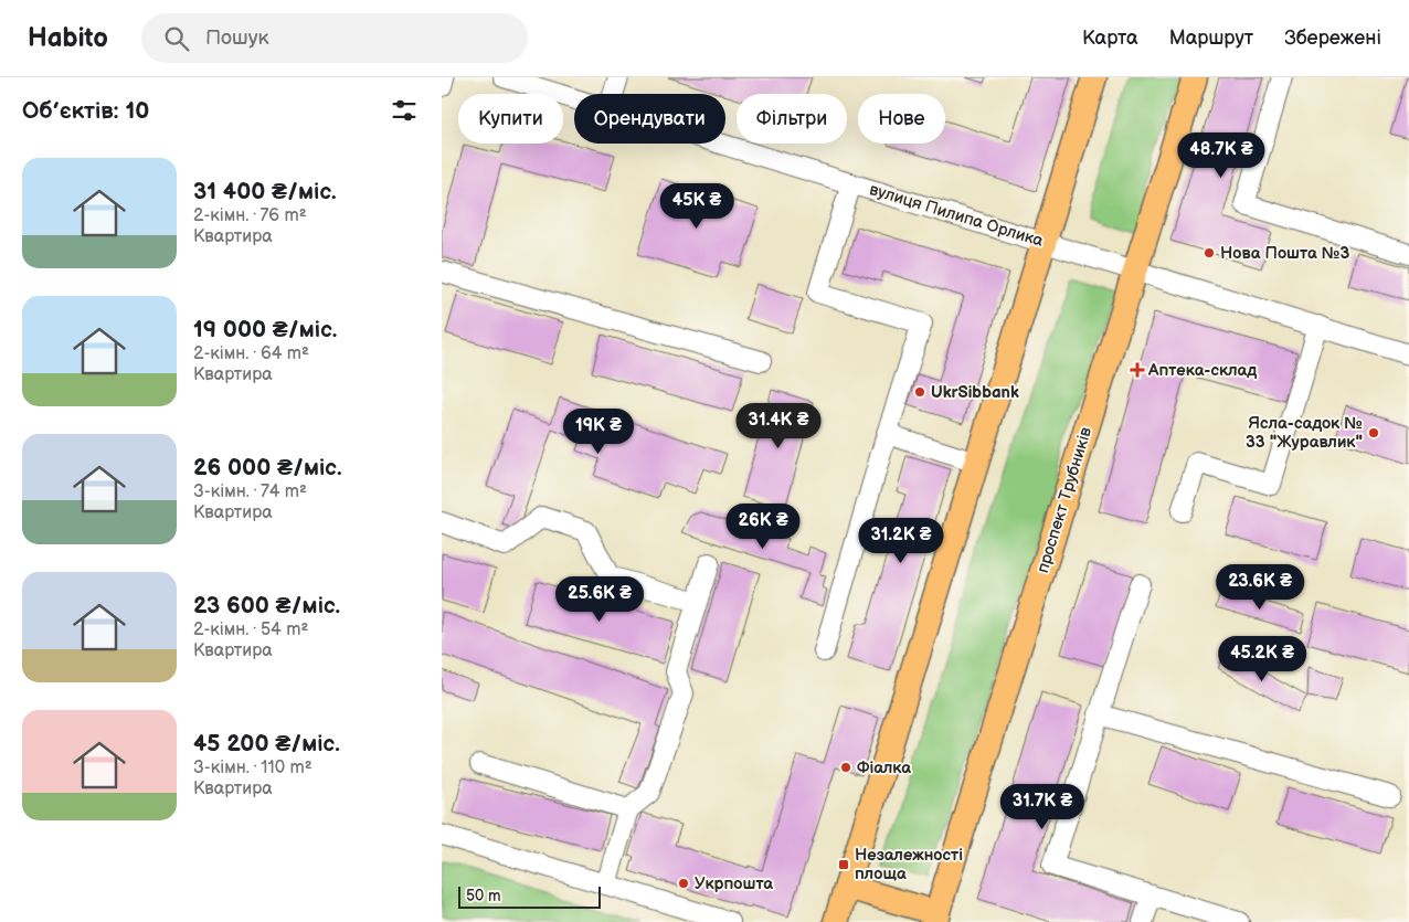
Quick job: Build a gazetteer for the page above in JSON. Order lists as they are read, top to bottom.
{
  "streets": {
    "main road": ["проспект Трубників"],
    "street": ["вулиця Пилипа Орлика"]
  },
  "crossings": [
    ["вулиця Пилипа Орлика", "проспект Трубників"]
  ],
  "places": {
    "other": [
      "Нова Пошта №3",
      "UkrSibbank",
      "Ясла-садок № 33 \"Журавлик\"",
      "Фіалка",
      "Укрпошта"
    ],
    "health": ["Аптека-склад"],
    "transit": ["Незалежності площа"]
  },
  "scale_bar": "50 m",
  "page": {
    "header": "Habito",
    "search": "Пошук",
    "nav": ["Карта", "Маршрут", "Збережені"],
    "heading": "Об’єктів: 10",
    "chip": [
      "Купити",
      "Орендувати",
      "Фільтри",
      "Нове"
    ],
    "price": [
      "48.7K ₴",
      "45K ₴",
      "31.4K ₴",
      "19K ₴",
      "26K ₴",
      "31.2K ₴",
      "23.6K ₴",
      "25.6K ₴",
      "45.2K ₴",
      "31.7K ₴"
    ],
    "list": [
      {
        "name": "31 400 ₴/міс.",
        "note": "2-кімн. · 76 m² · Квартира"
      },
      {
        "name": "19 000 ₴/міс.",
        "note": "2-кімн. · 64 m² · Квартира"
      },
      {
        "name": "26 000 ₴/міс.",
        "note": "3-кімн. · 74 m² · Квартира"
      },
      {
        "name": "23 600 ₴/міс.",
        "note": "2-кімн. · 54 m² · Квартира"
      },
      {
        "name": "45 200 ₴/міс.",
        "note": "3-кімн. · 110 m² · Квартира"
      }
    ],
    "scale": "50 m"
  }
}
